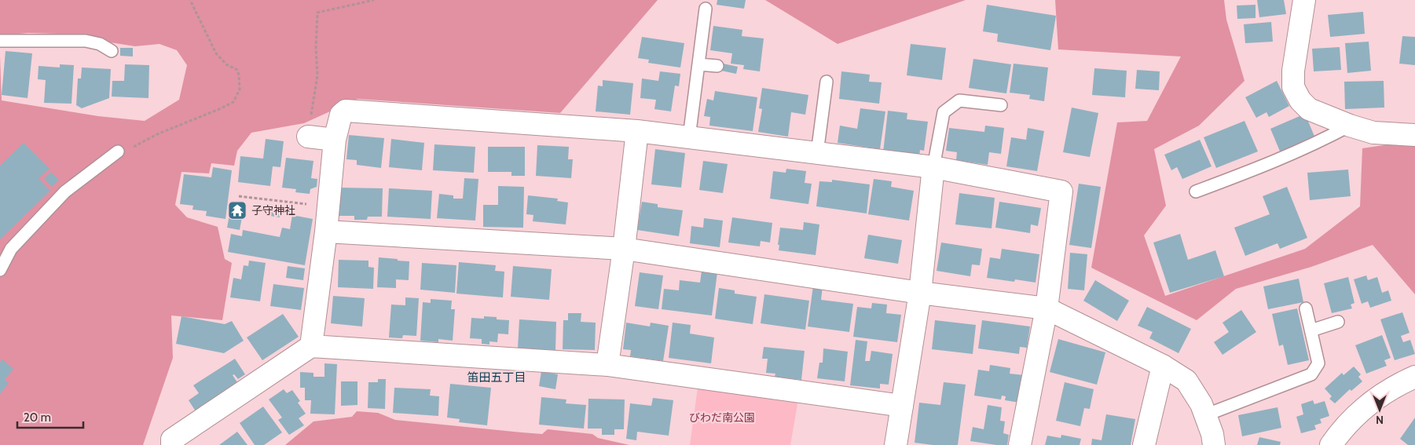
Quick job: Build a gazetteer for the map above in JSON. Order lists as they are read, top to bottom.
{
  "districts": ["笛田五丁目"],
  "parks": ["びわだ南公園"],
  "places": {
    "temple": ["子守神社"]
  },
  "scale_bar": "20 m",
  "north": "bottom"
}
